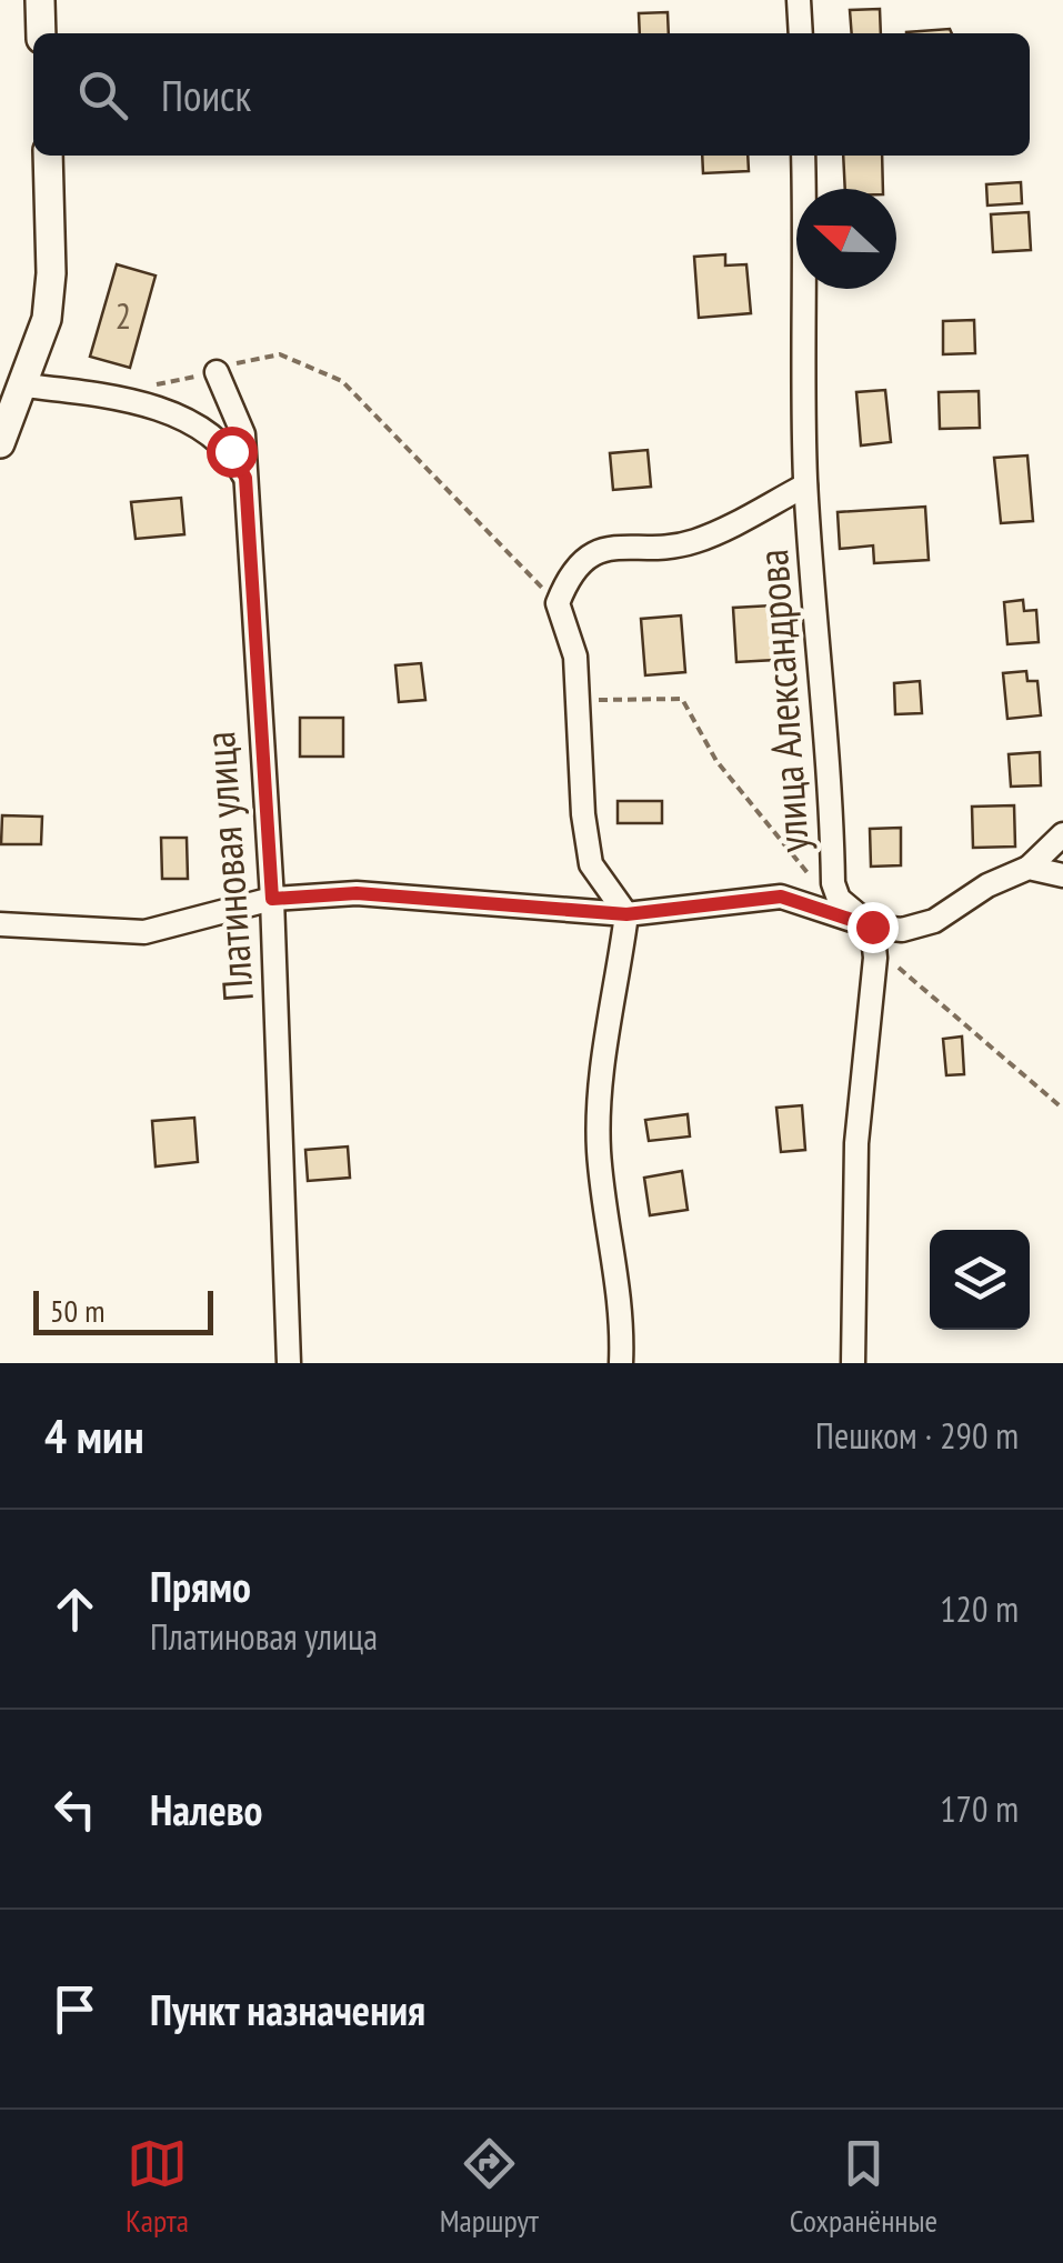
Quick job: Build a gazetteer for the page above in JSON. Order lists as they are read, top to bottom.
{
  "streets": {
    "street": ["улица Александрова", "Платиновая улица"]
  },
  "house_numbers": ["2"],
  "scale_bar": "50 m",
  "north": "left",
  "page": {
    "search": "Поиск",
    "scale": "50 m",
    "heading": ["4 мин", "Пешком · 290 m"],
    "list": [
      ["Прямо", "Платиновая улица", "120 m"],
      ["Налево", "170 m"],
      "Пункт назначения"
    ],
    "nav": ["Карта", "Маршрут", "Сохранённые"]
  }
}
